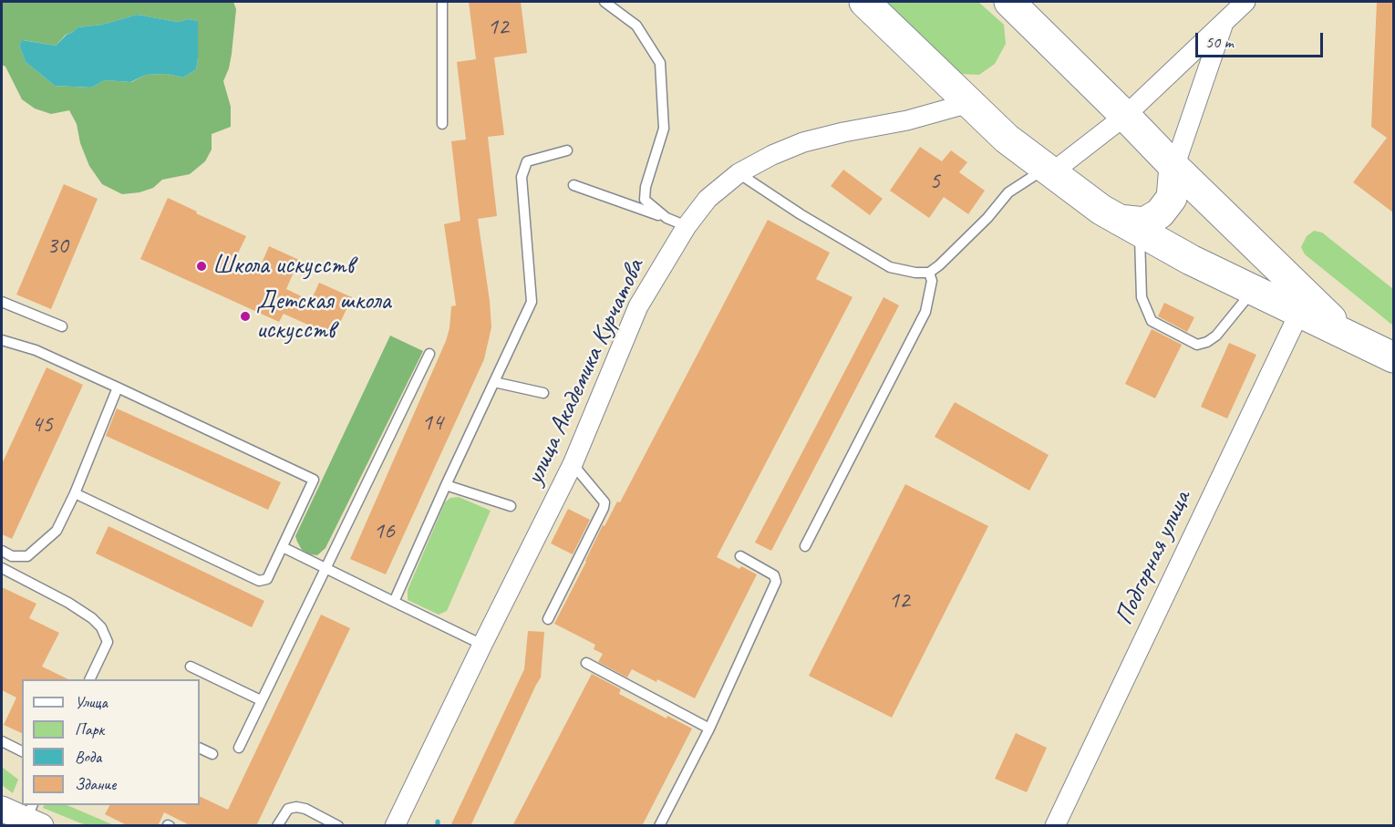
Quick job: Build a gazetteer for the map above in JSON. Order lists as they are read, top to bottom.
{
  "streets": {
    "street": ["улица Академика Курчатова", "Подгорная улица"]
  },
  "places": ["Школа искусств", "Детская школа искусств"],
  "house_numbers": [
    "12",
    "5",
    "30",
    "14",
    "45",
    "16",
    "12"
  ],
  "legend": [
    "Улица",
    "Парк",
    "Вода",
    "Здание"
  ],
  "scale_bar": "50 m"
}
